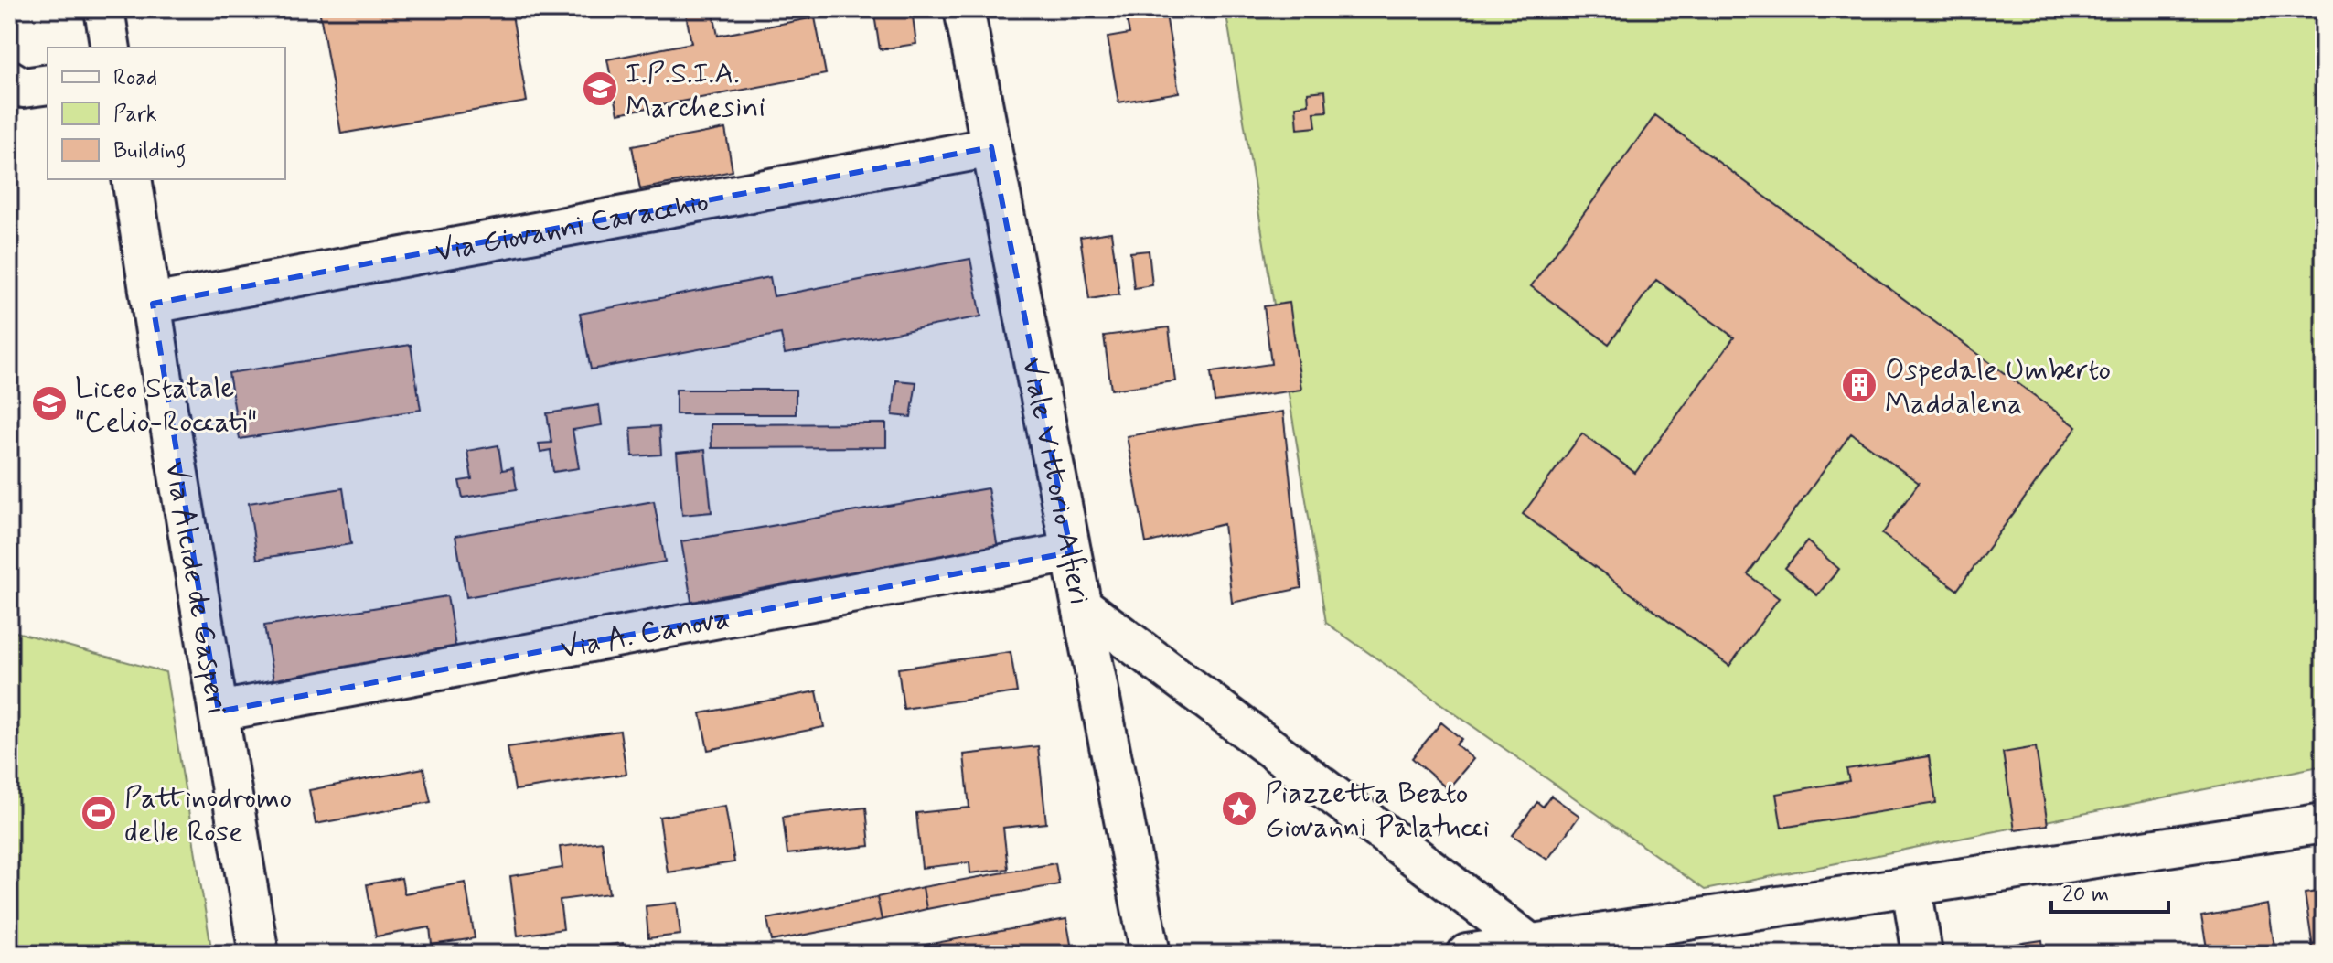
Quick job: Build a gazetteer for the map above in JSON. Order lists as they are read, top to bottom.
{
  "streets": {
    "street": [
      "Via Giovanni Caracchio",
      "Viale Vittorio Alfieri",
      "Via Alcide de Gasperi",
      "Via A. Canova"
    ]
  },
  "crossings": [
    ["Via Giovanni Caracchio", "Viale Vittorio Alfieri"],
    ["Via Giovanni Caracchio", "Via Alcide de Gasperi"],
    ["Viale Vittorio Alfieri", "Via A. Canova"],
    ["Via Alcide de Gasperi", "Via A. Canova"]
  ],
  "places": {
    "school or university": ["I.P.S.I.A. Marchesini", "Liceo Statale \"Celio-Roccati\""],
    "building": ["Ospedale Umberto Maddalena"],
    "place": ["Piazzetta Beato Giovanni Palatucci"],
    "sports": ["Pattinodromo delle Rose"]
  },
  "legend": ["Road", "Park", "Building"],
  "scale_bar": "20 m"
}
